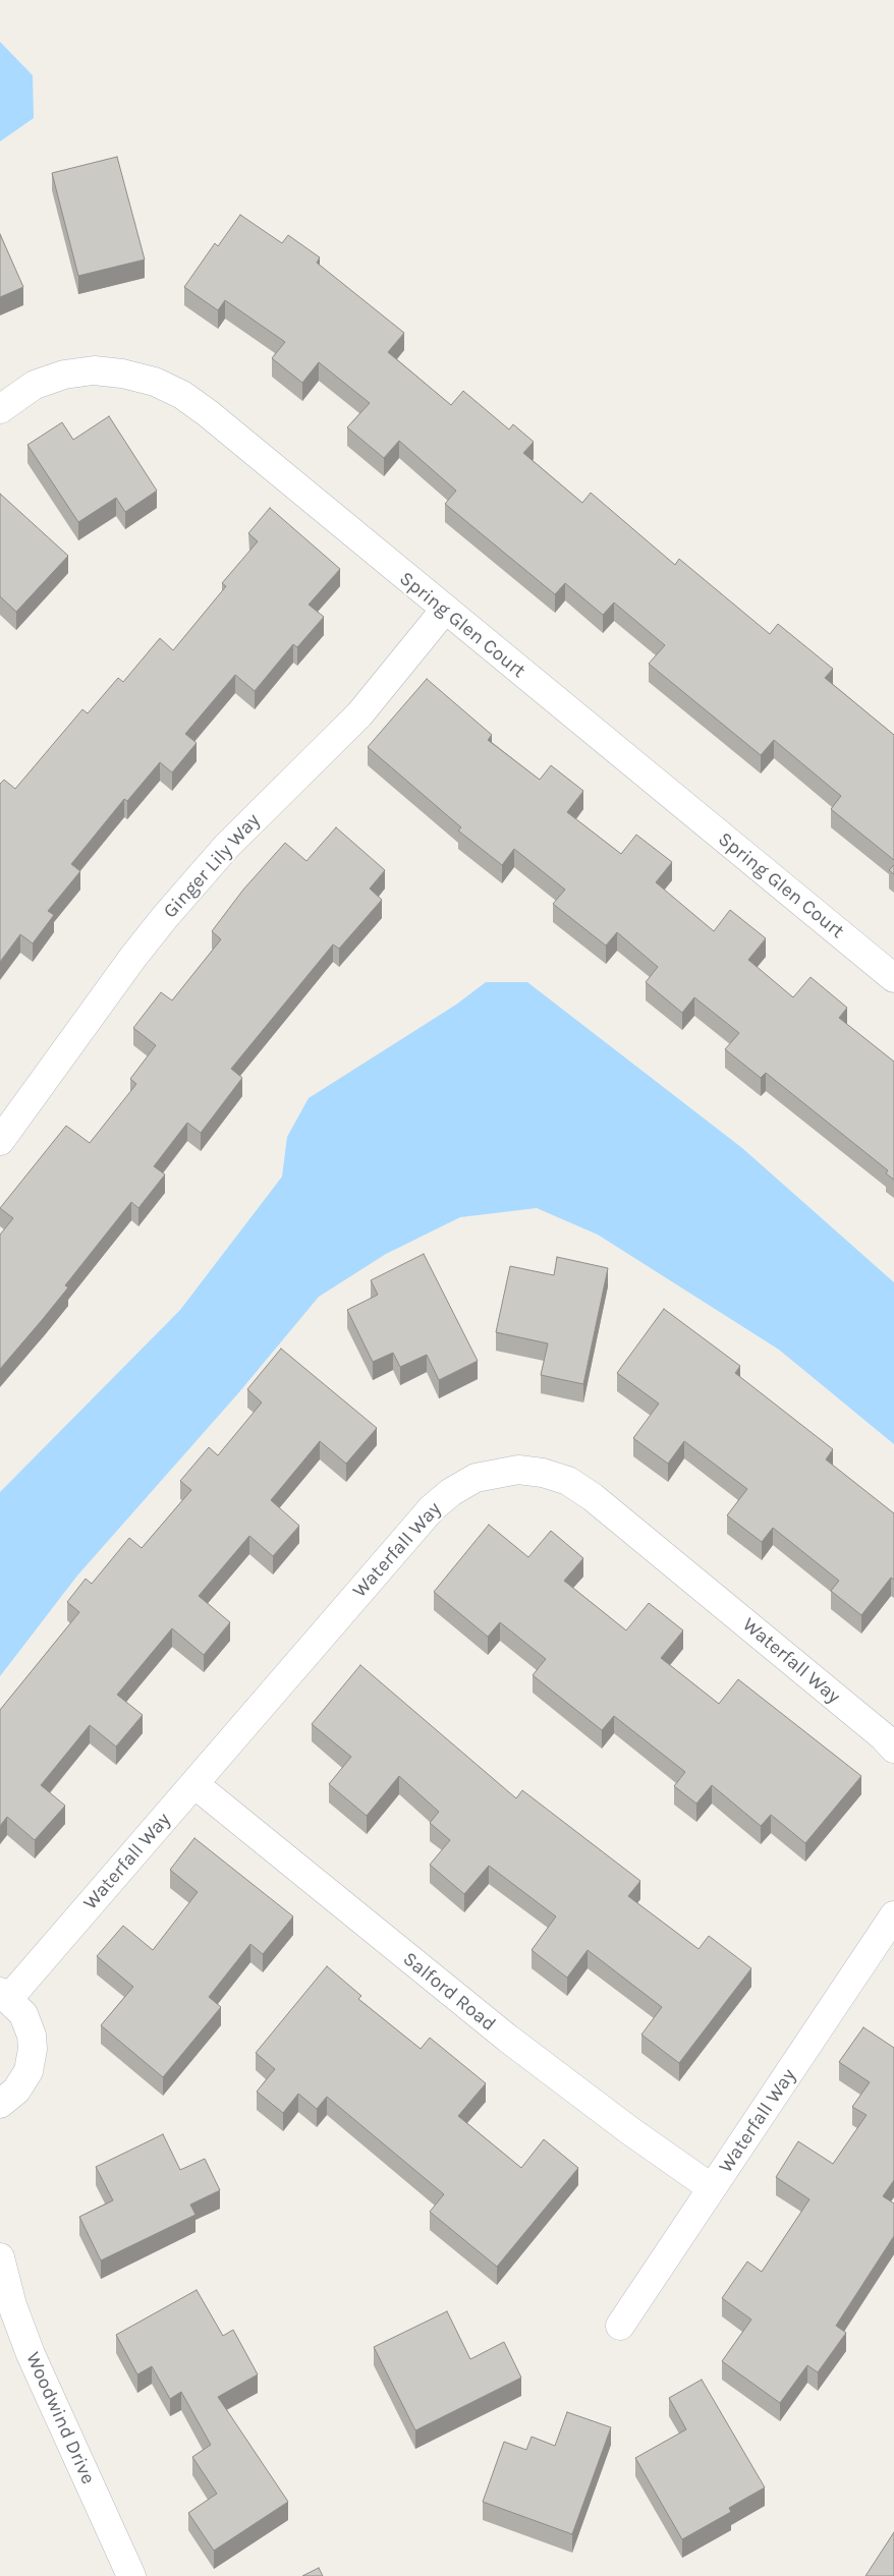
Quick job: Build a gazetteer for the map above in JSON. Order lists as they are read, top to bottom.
{
  "streets": {
    "street": [
      "Spring Glen Court",
      "Ginger Lily Way",
      "Waterfall Way",
      "Salford Road",
      "Woodwind Drive"
    ]
  },
  "crossings": [
    ["Spring Glen Court", "Ginger Lily Way"],
    ["Waterfall Way", "Salford Road"]
  ]
}
